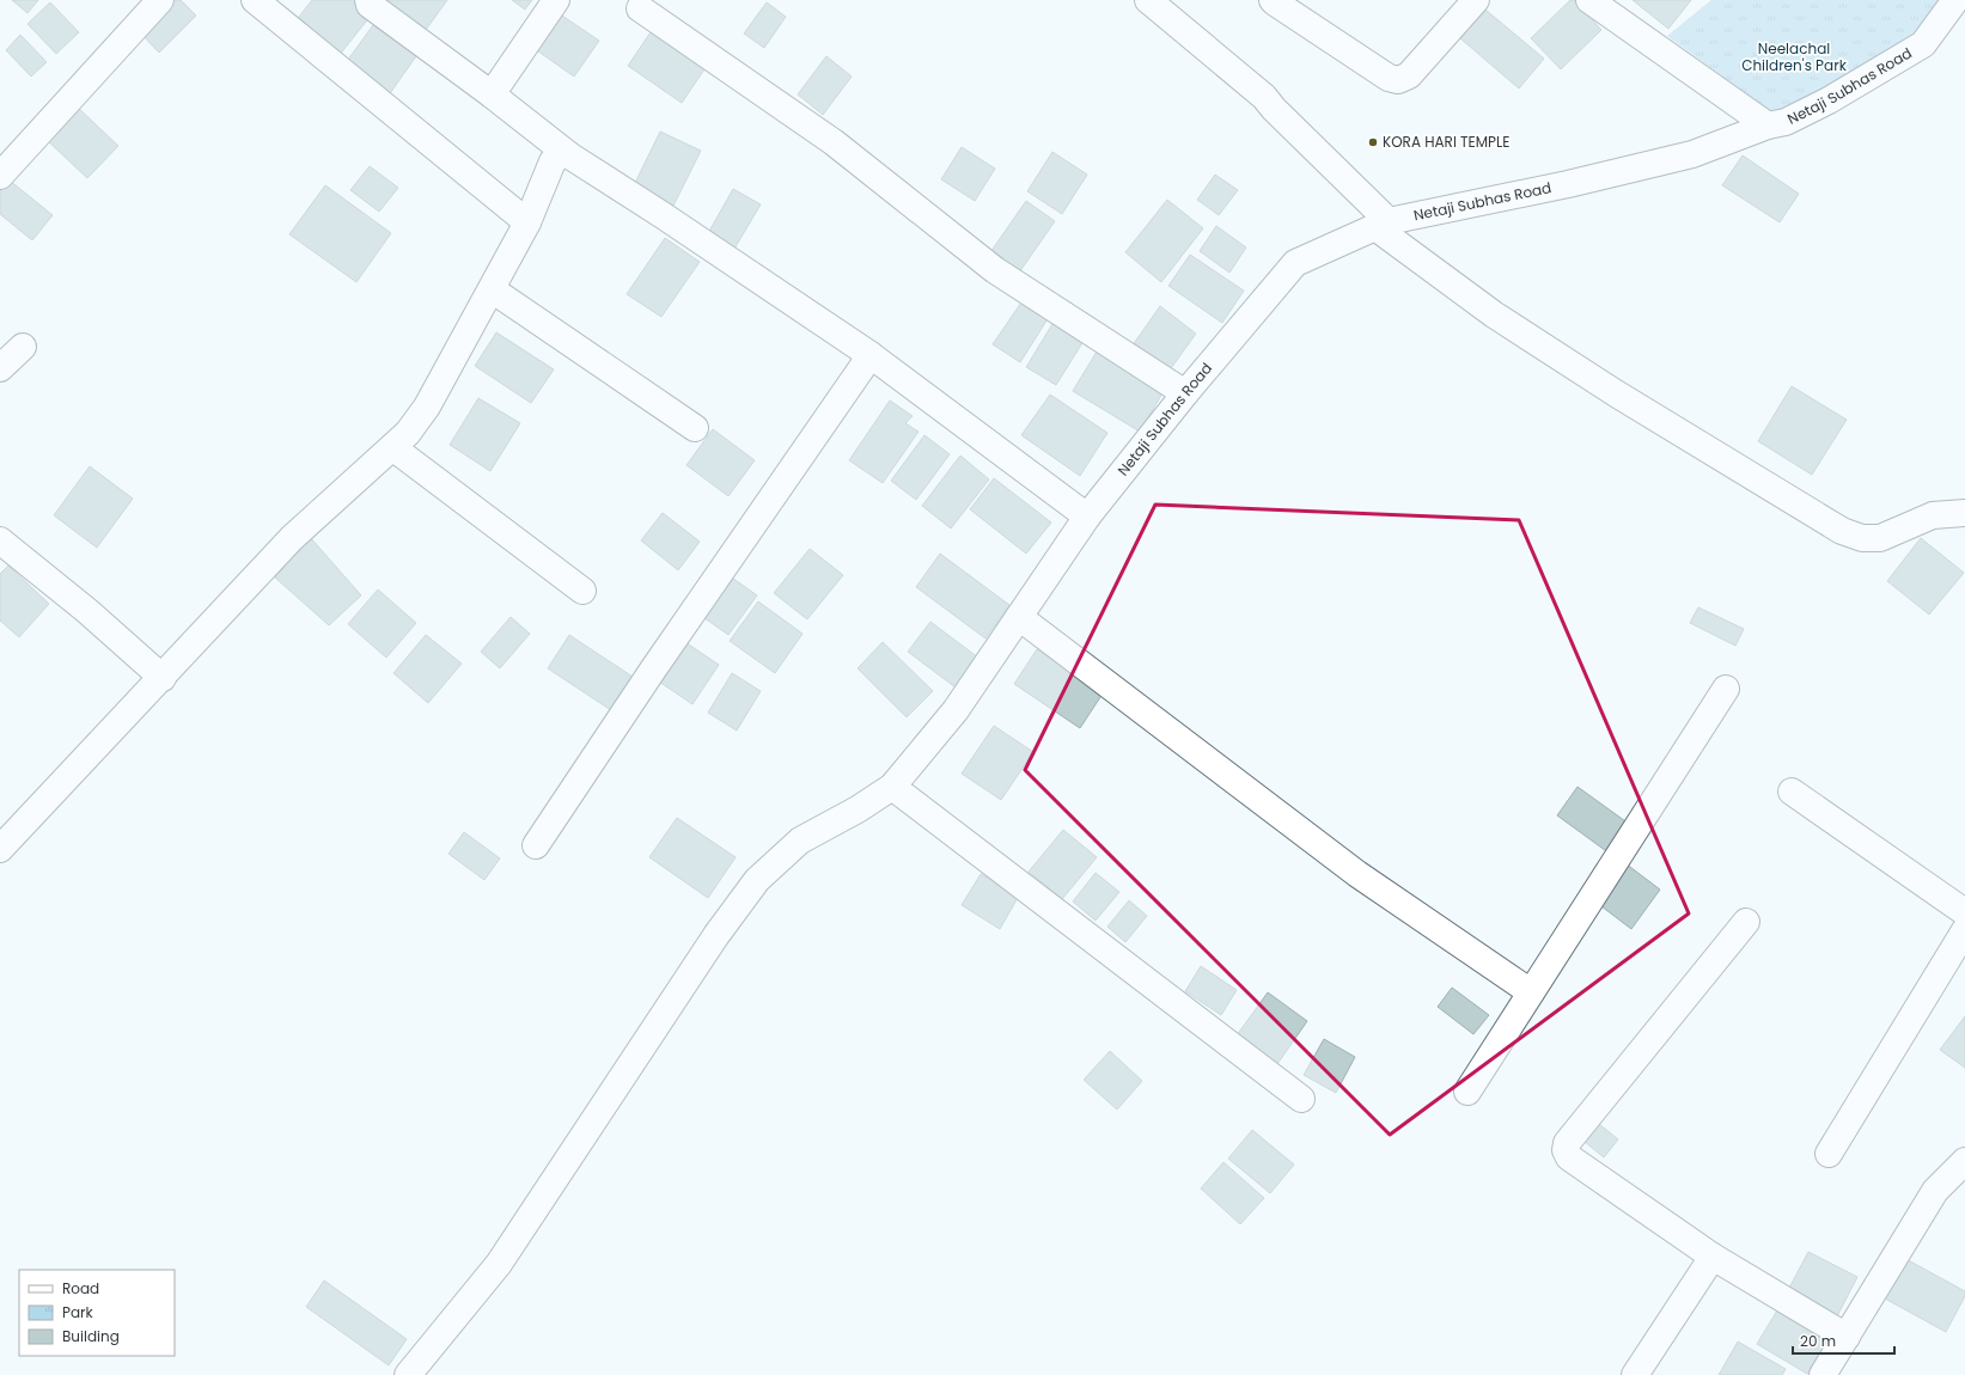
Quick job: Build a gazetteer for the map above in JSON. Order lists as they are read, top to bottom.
{
  "streets": {
    "street": ["Netaji Subhas Road"]
  },
  "parks": ["Neelachal Children's Park"],
  "places": ["KORA HARI TEMPLE"],
  "legend": ["Road", "Park", "Building"],
  "scale_bar": "20 m"
}
